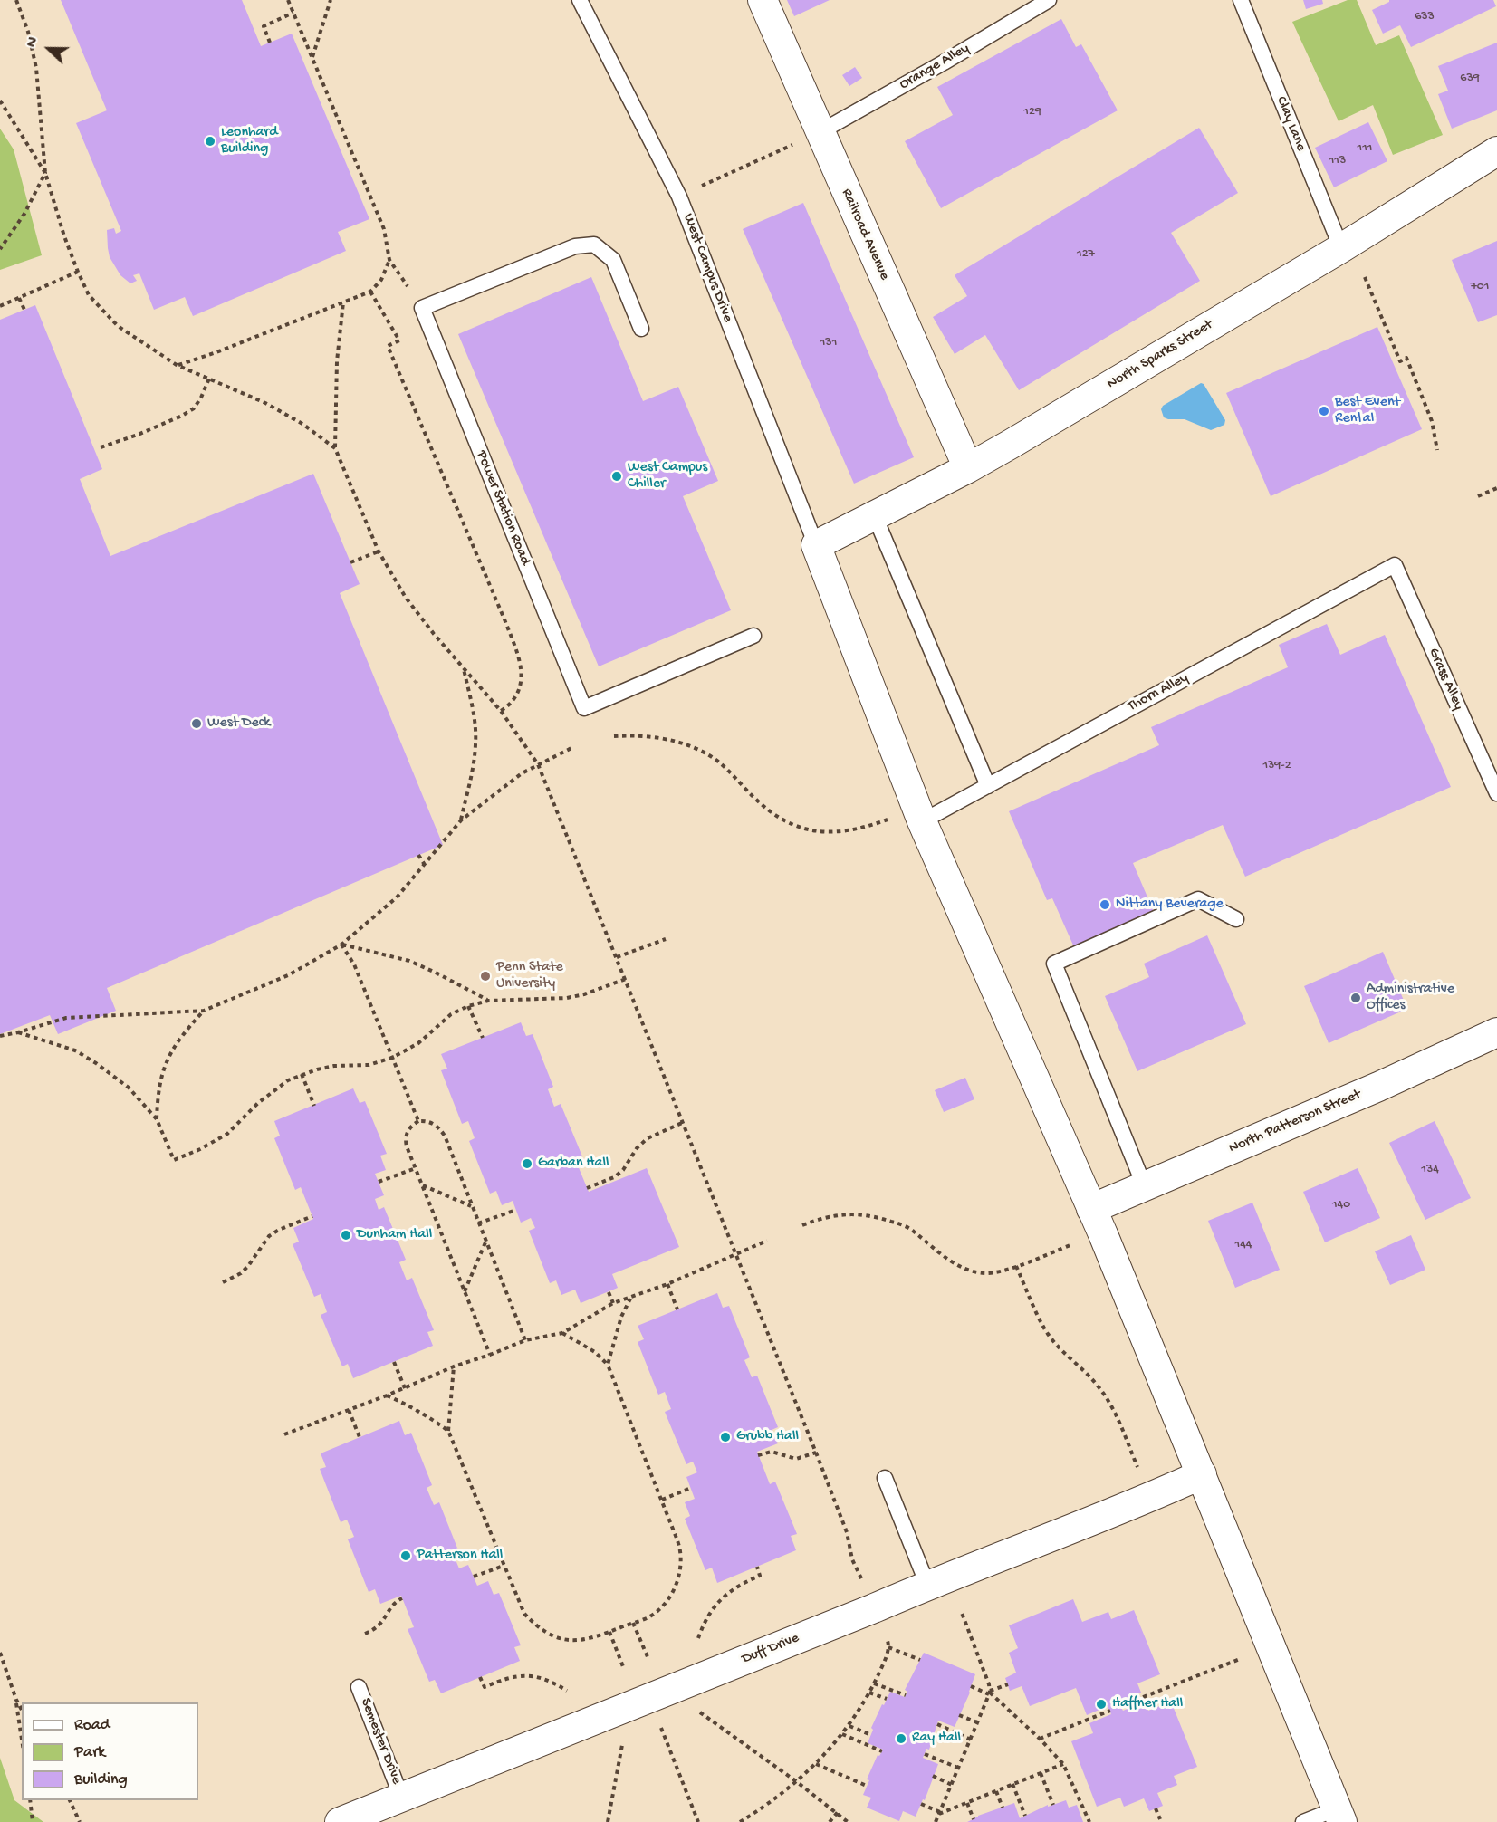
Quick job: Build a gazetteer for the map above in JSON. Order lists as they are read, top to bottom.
{
  "streets": {
    "street": [
      "Railroad Avenue",
      "North Sparks Street",
      "North Patterson Street",
      "Duff Drive"
    ],
    "lane": [
      "Orange Alley",
      "Clay Lane",
      "West Campus Drive",
      "Power Station Road",
      "Grass Alley",
      "Thorn Alley",
      "Semester Drive"
    ]
  },
  "crossings": [
    ["Orange Alley", "Railroad Avenue"],
    ["Clay Lane", "North Sparks Street"],
    ["Railroad Avenue", "North Sparks Street"],
    ["West Campus Drive", "North Sparks Street"],
    ["Grass Alley", "Thorn Alley"],
    ["Duff Drive", "Semester Drive"]
  ],
  "places": [
    "Leonhard Building",
    "Best Event Rental",
    "West Campus Chiller",
    "West Deck",
    "Nittany Beverage",
    "Penn State University",
    "Administrative Offices",
    "Garban Hall",
    "Dunham Hall",
    "Grubb Hall",
    "Patterson Hall",
    "Haffner Hall",
    "Ray Hall"
  ],
  "house_numbers": [
    "633",
    "639",
    "129",
    "111",
    "113",
    "127",
    "701",
    "131",
    "139-2",
    "134",
    "140",
    "144"
  ],
  "legend": ["Road", "Park", "Building"],
  "north": "left"
}
